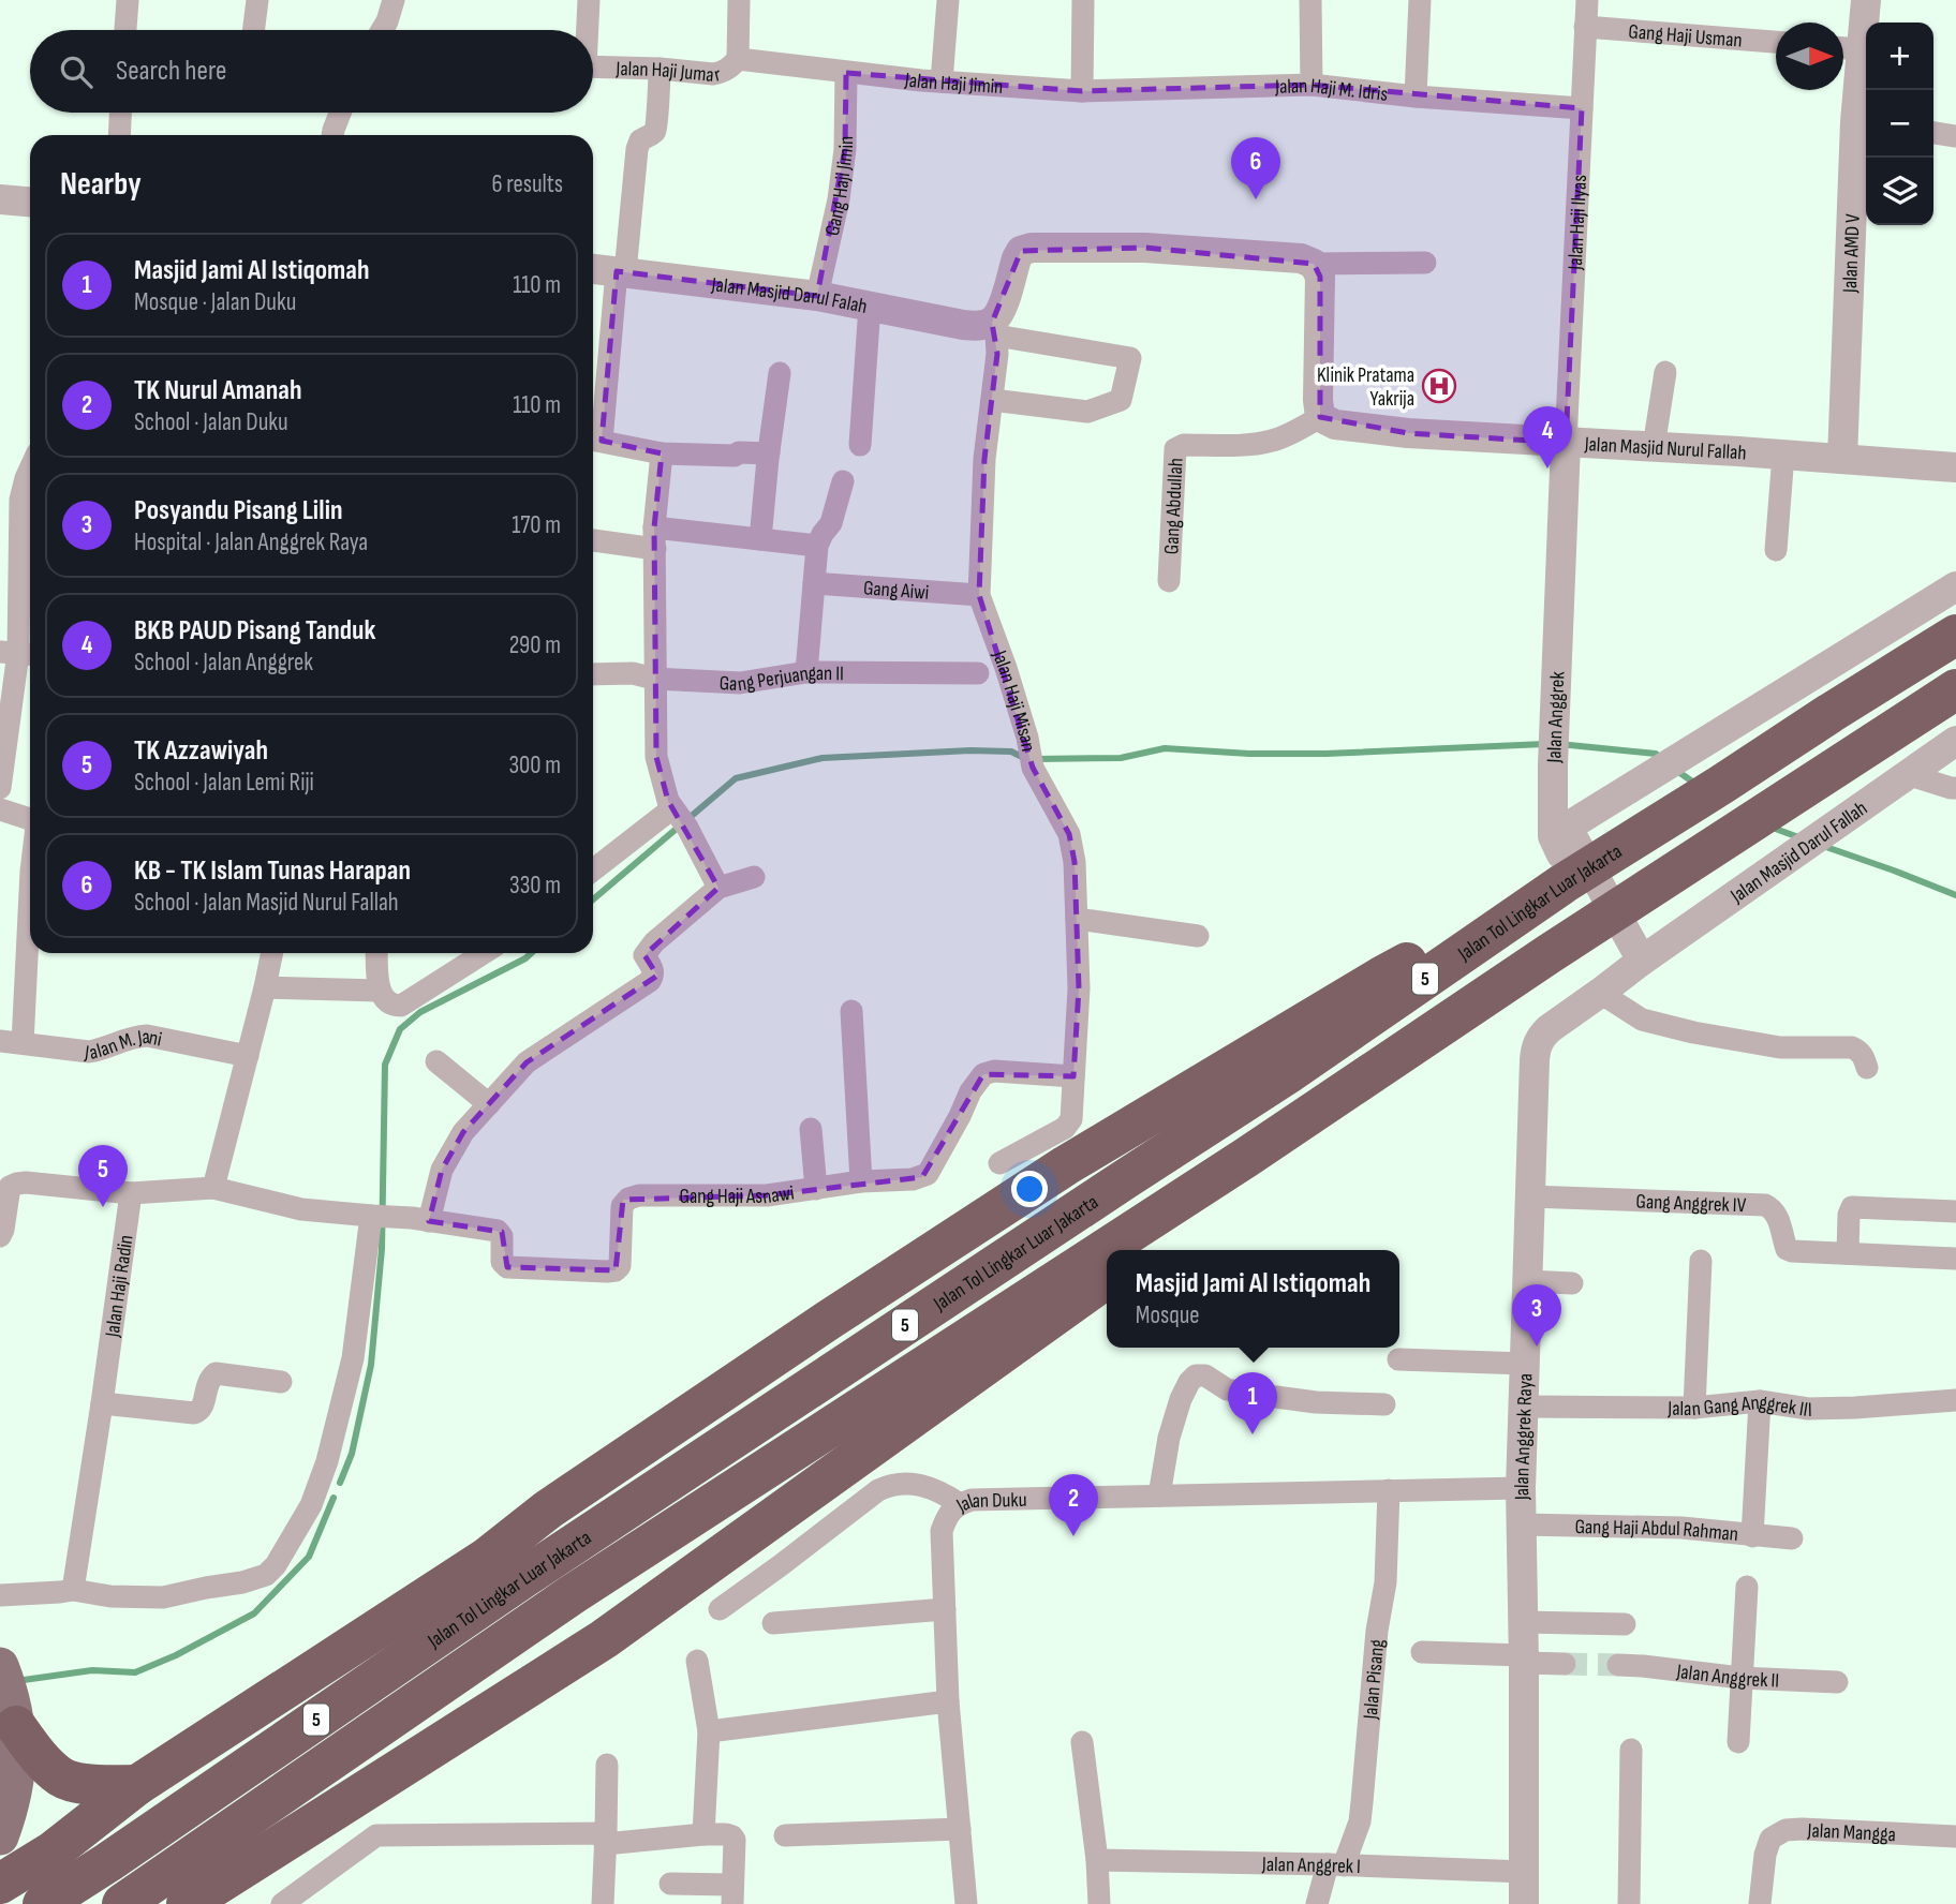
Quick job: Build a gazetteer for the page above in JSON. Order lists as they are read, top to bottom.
{
  "streets": {
    "highway": ["Jalan Tol Lingkar Luar Jakarta", "5"],
    "street": [
      "Gang Haji Usman",
      "Jalan Haji Jumar",
      "Jalan Haji Jimin",
      "Jalan Haji M. Idris",
      "Gang Haji Jimin",
      "Jalan Haji Ilyas",
      "Jalan AMD V",
      "Jalan Masjid Darul Falah",
      "Jalan Masjid Nurul Fallah",
      "Gang Abdullah",
      "Gang Aiwi",
      "Gang Perjuangan II",
      "Jalan Haji Misan",
      "Jalan Anggrek",
      "Jalan Masjid Darul Fallah",
      "Jalan M. Jani",
      "Gang Haji Asnawi",
      "Gang Anggrek IV",
      "Jalan Haji Radin",
      "Jalan Gang Anggrek III",
      "Jalan Anggrek Raya",
      "Jalan Duku",
      "Gang Haji Abdul Rahman",
      "Jalan Anggrek II",
      "Jalan Pisang",
      "Jalan Mangga",
      "Jalan Anggrek I"
    ]
  },
  "crossings": [
    ["Gang Haji Usman", "Jalan Haji Ilyas"],
    ["Jalan Haji Jumar", "Jalan Haji Jimin"],
    ["Jalan Haji Jimin", "Jalan Haji M. Idris"],
    ["Jalan Haji Jimin", "Gang Haji Jimin"],
    ["Jalan Haji M. Idris", "Jalan Haji Ilyas"],
    ["Gang Haji Jimin", "Jalan Masjid Darul Falah"],
    ["Jalan Haji Ilyas", "Jalan Masjid Nurul Fallah"],
    ["Jalan Haji Ilyas", "Jalan Anggrek"],
    ["Jalan AMD V", "Jalan Masjid Nurul Fallah"],
    ["Jalan Masjid Darul Falah", "Jalan Haji Misan"],
    ["Jalan Masjid Nurul Fallah", "Gang Abdullah"],
    ["Jalan Masjid Nurul Fallah", "Jalan Anggrek"],
    ["Gang Aiwi", "Jalan Haji Misan"],
    ["Jalan Haji Misan", "Gang Haji Asnawi"],
    ["Jalan Anggrek", "Jalan Masjid Darul Fallah"],
    ["Jalan Anggrek", "Jalan Anggrek Raya"],
    ["Jalan Masjid Darul Fallah", "Jalan Anggrek Raya"],
    ["Gang Anggrek IV", "Jalan Anggrek Raya"],
    ["Jalan Gang Anggrek III", "Jalan Anggrek Raya"],
    ["Jalan Anggrek Raya", "Jalan Duku"],
    ["Jalan Anggrek Raya", "Gang Haji Abdul Rahman"],
    ["Jalan Anggrek Raya", "Jalan Anggrek I"],
    ["Jalan Duku", "Jalan Pisang"],
    ["Jalan Pisang", "Jalan Anggrek I"]
  ],
  "places": {
    "hospital": ["Klinik Pratama Yakrija"]
  },
  "north": "right",
  "page": {
    "map_buttons": ["+", "−"],
    "search": "Search here",
    "heading": ["Nearby", "6 results"],
    "pins": [
      "6",
      "4",
      "5",
      "3",
      "1",
      "2"
    ],
    "list": [
      {
        "mark": "1",
        "name": "Masjid Jami Al Istiqomah",
        "note": "Mosque · Jalan Duku",
        "value": "110 m"
      },
      {
        "mark": "2",
        "name": "TK Nurul Amanah",
        "note": "School · Jalan Duku",
        "value": "110 m"
      },
      {
        "mark": "3",
        "name": "Posyandu Pisang Lilin",
        "note": "Hospital · Jalan Anggrek Raya",
        "value": "170 m"
      },
      {
        "mark": "4",
        "name": "BKB PAUD Pisang Tanduk",
        "note": "School · Jalan Anggrek",
        "value": "290 m"
      },
      {
        "mark": "5",
        "name": "TK Azzawiyah",
        "note": "School · Jalan Lemi Riji",
        "value": "300 m"
      },
      {
        "mark": "6",
        "name": "KB - TK Islam Tunas Harapan",
        "note": "School · Jalan Masjid Nurul Fallah",
        "value": "330 m"
      }
    ],
    "popup": ["Masjid Jami Al Istiqomah", "Mosque"]
  }
}
